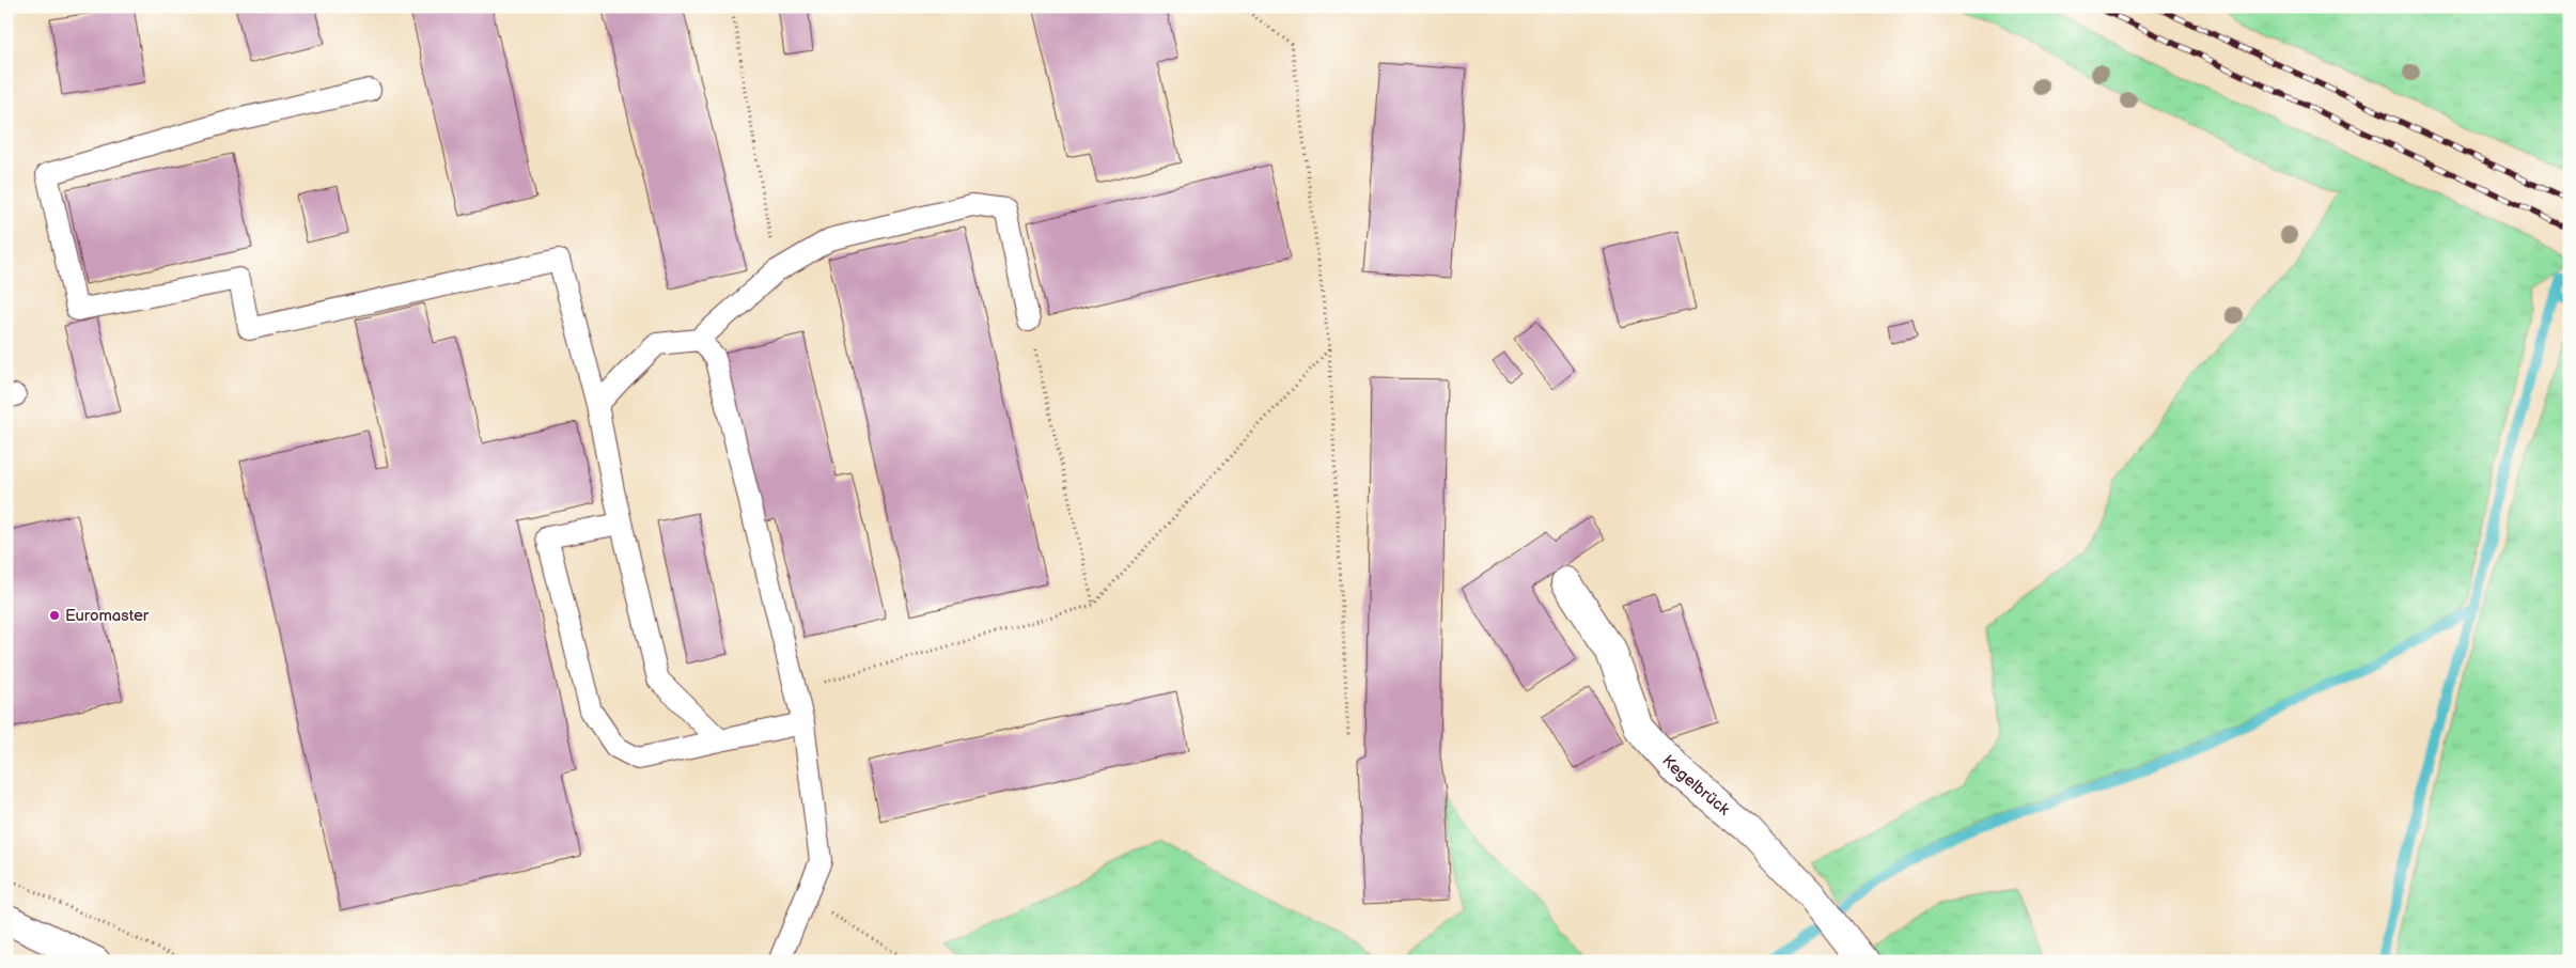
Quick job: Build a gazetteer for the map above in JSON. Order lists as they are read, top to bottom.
{
  "streets": {
    "street": ["Kegelbrück"]
  },
  "places": ["Euromaster"]
}
